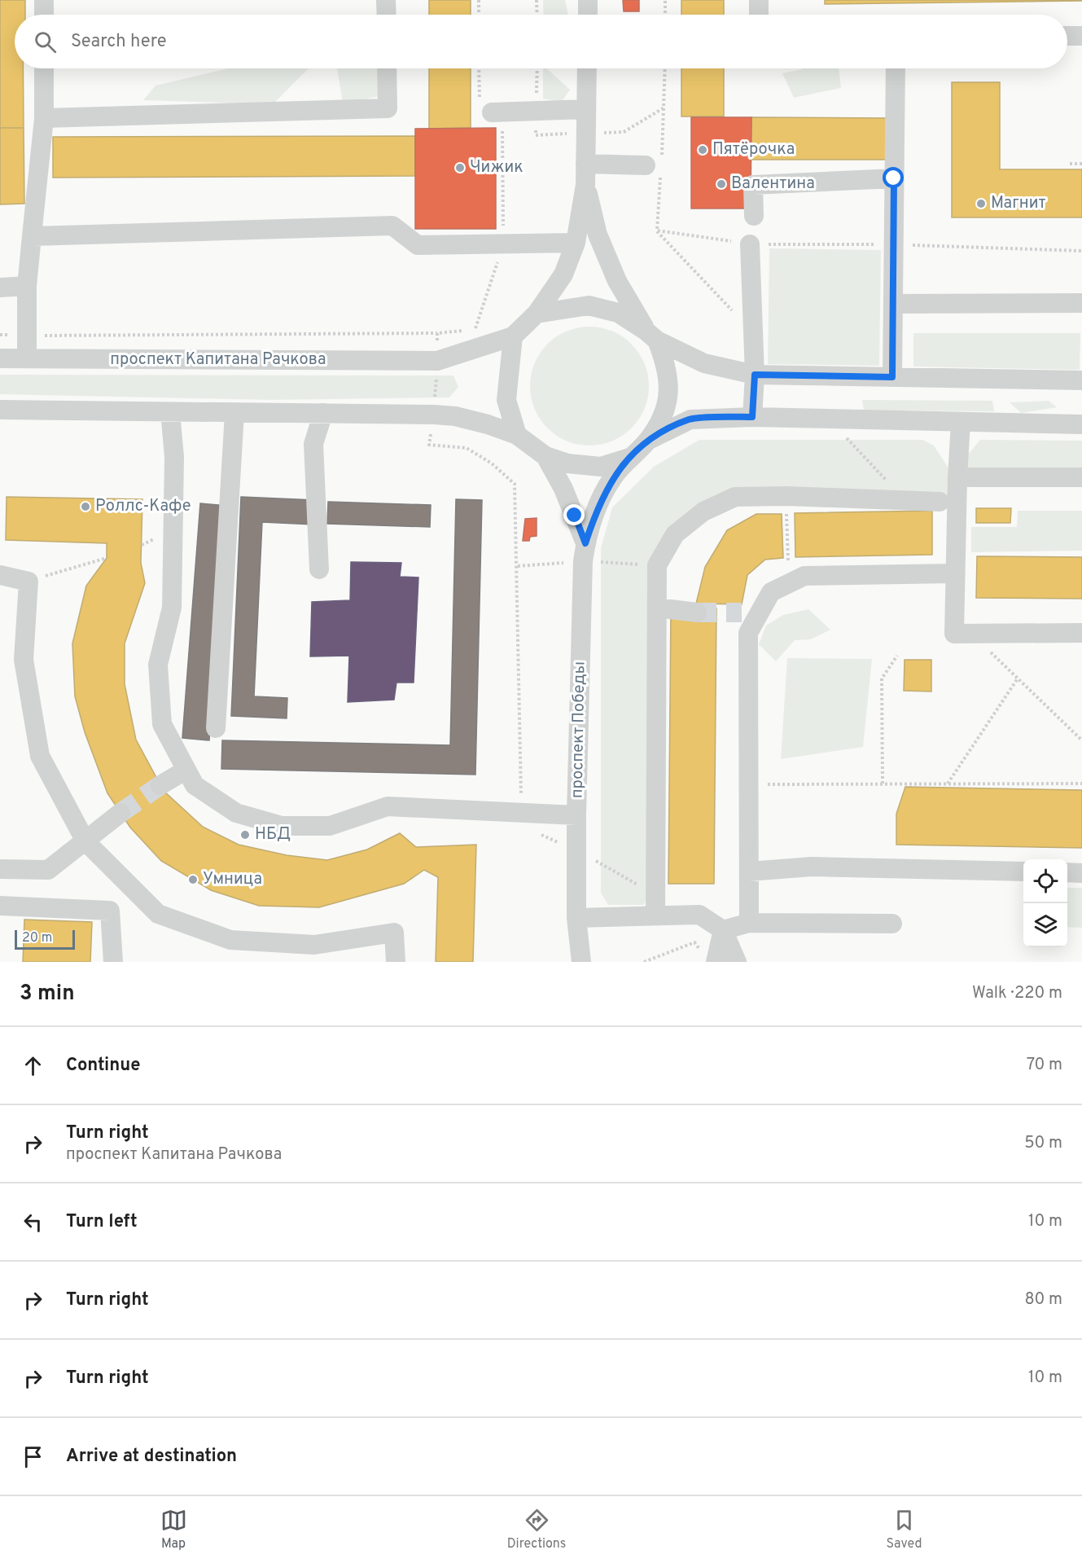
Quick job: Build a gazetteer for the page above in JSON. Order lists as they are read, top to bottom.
{
  "streets": {
    "street": ["проспект Капитана Рачкова", "проспект Победы"]
  },
  "crossings": [
    ["проспект Капитана Рачкова", "проспект Победы"]
  ],
  "places": [
    "Пятёрочка",
    "Чижик",
    "Валентина",
    "Магнит",
    "Роллс-Кафе",
    "НБД",
    "Умница"
  ],
  "scale_bar": "20 m",
  "page": {
    "search": "Search here",
    "scale": "20 m",
    "heading": ["3 min", "Walk · 220 m"],
    "list": [
      ["Continue", "70 m"],
      ["Turn right", "проспект Капитана Рачкова", "50 m"],
      ["Turn left", "10 m"],
      ["Turn right", "80 m"],
      ["Turn right", "10 m"],
      "Arrive at destination"
    ],
    "nav": ["Map", "Directions", "Saved"]
  }
}
